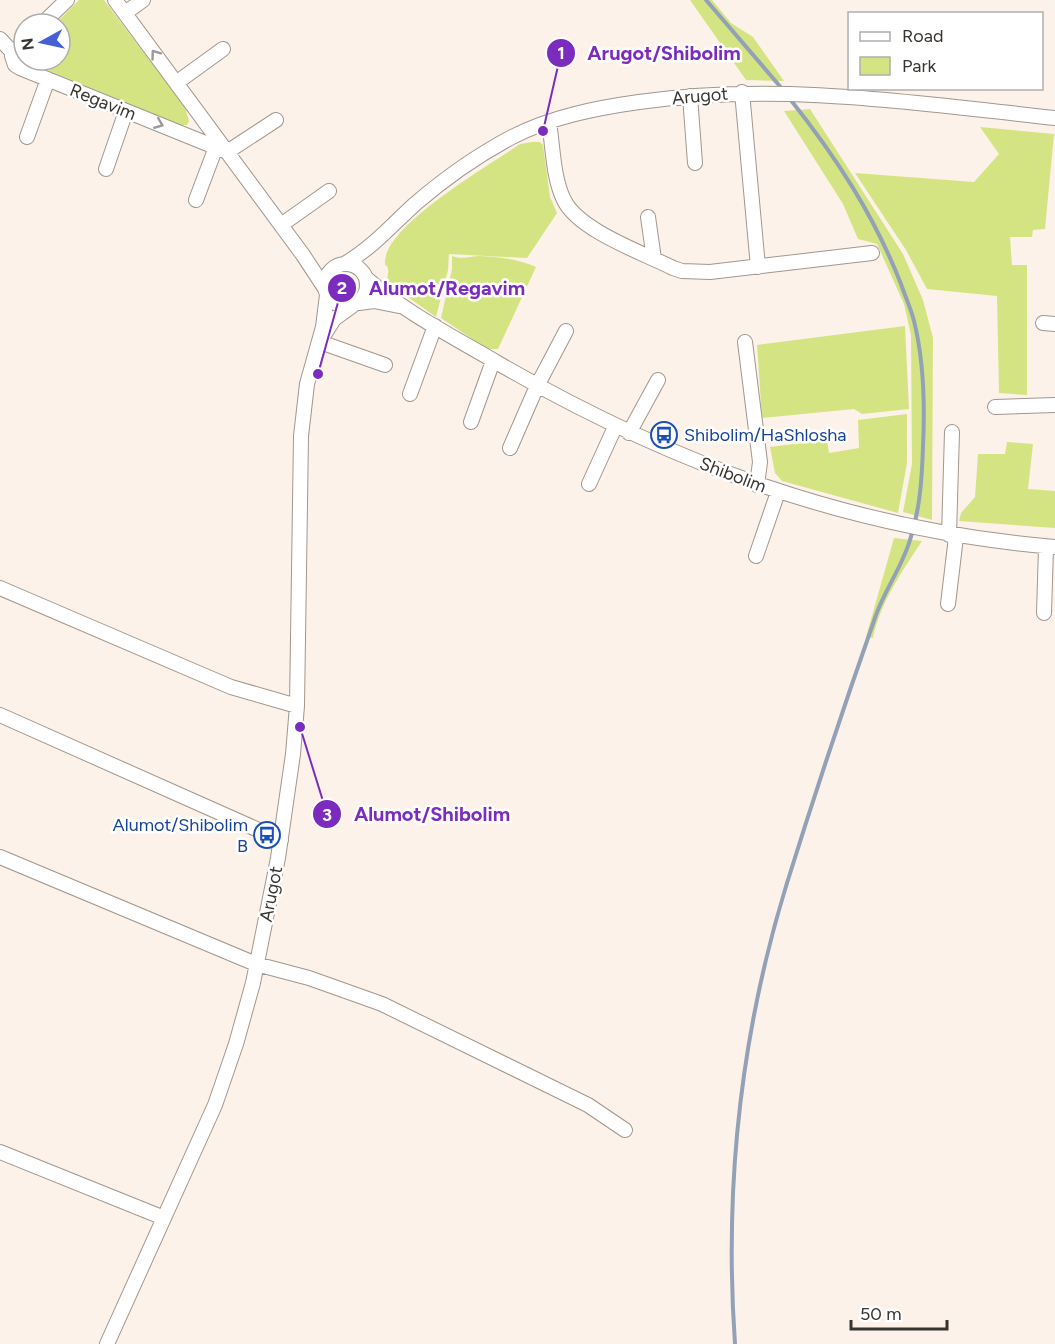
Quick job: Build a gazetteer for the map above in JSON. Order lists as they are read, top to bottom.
{
  "streets": {
    "street": ["Arugot", "Regavim", "Shibolim"]
  },
  "crossings": [
    ["Arugot", "Shibolim"]
  ],
  "places": {
    "other": ["Arugot/Shibolim", "Alumot/Regavim", "Alumot/Shibolim"],
    "bus stop": ["Shibolim/HaShlosha", "Alumot/Shibolim B"]
  },
  "legend": ["Road", "Park"],
  "scale_bar": "50 m",
  "north": "left"
}
